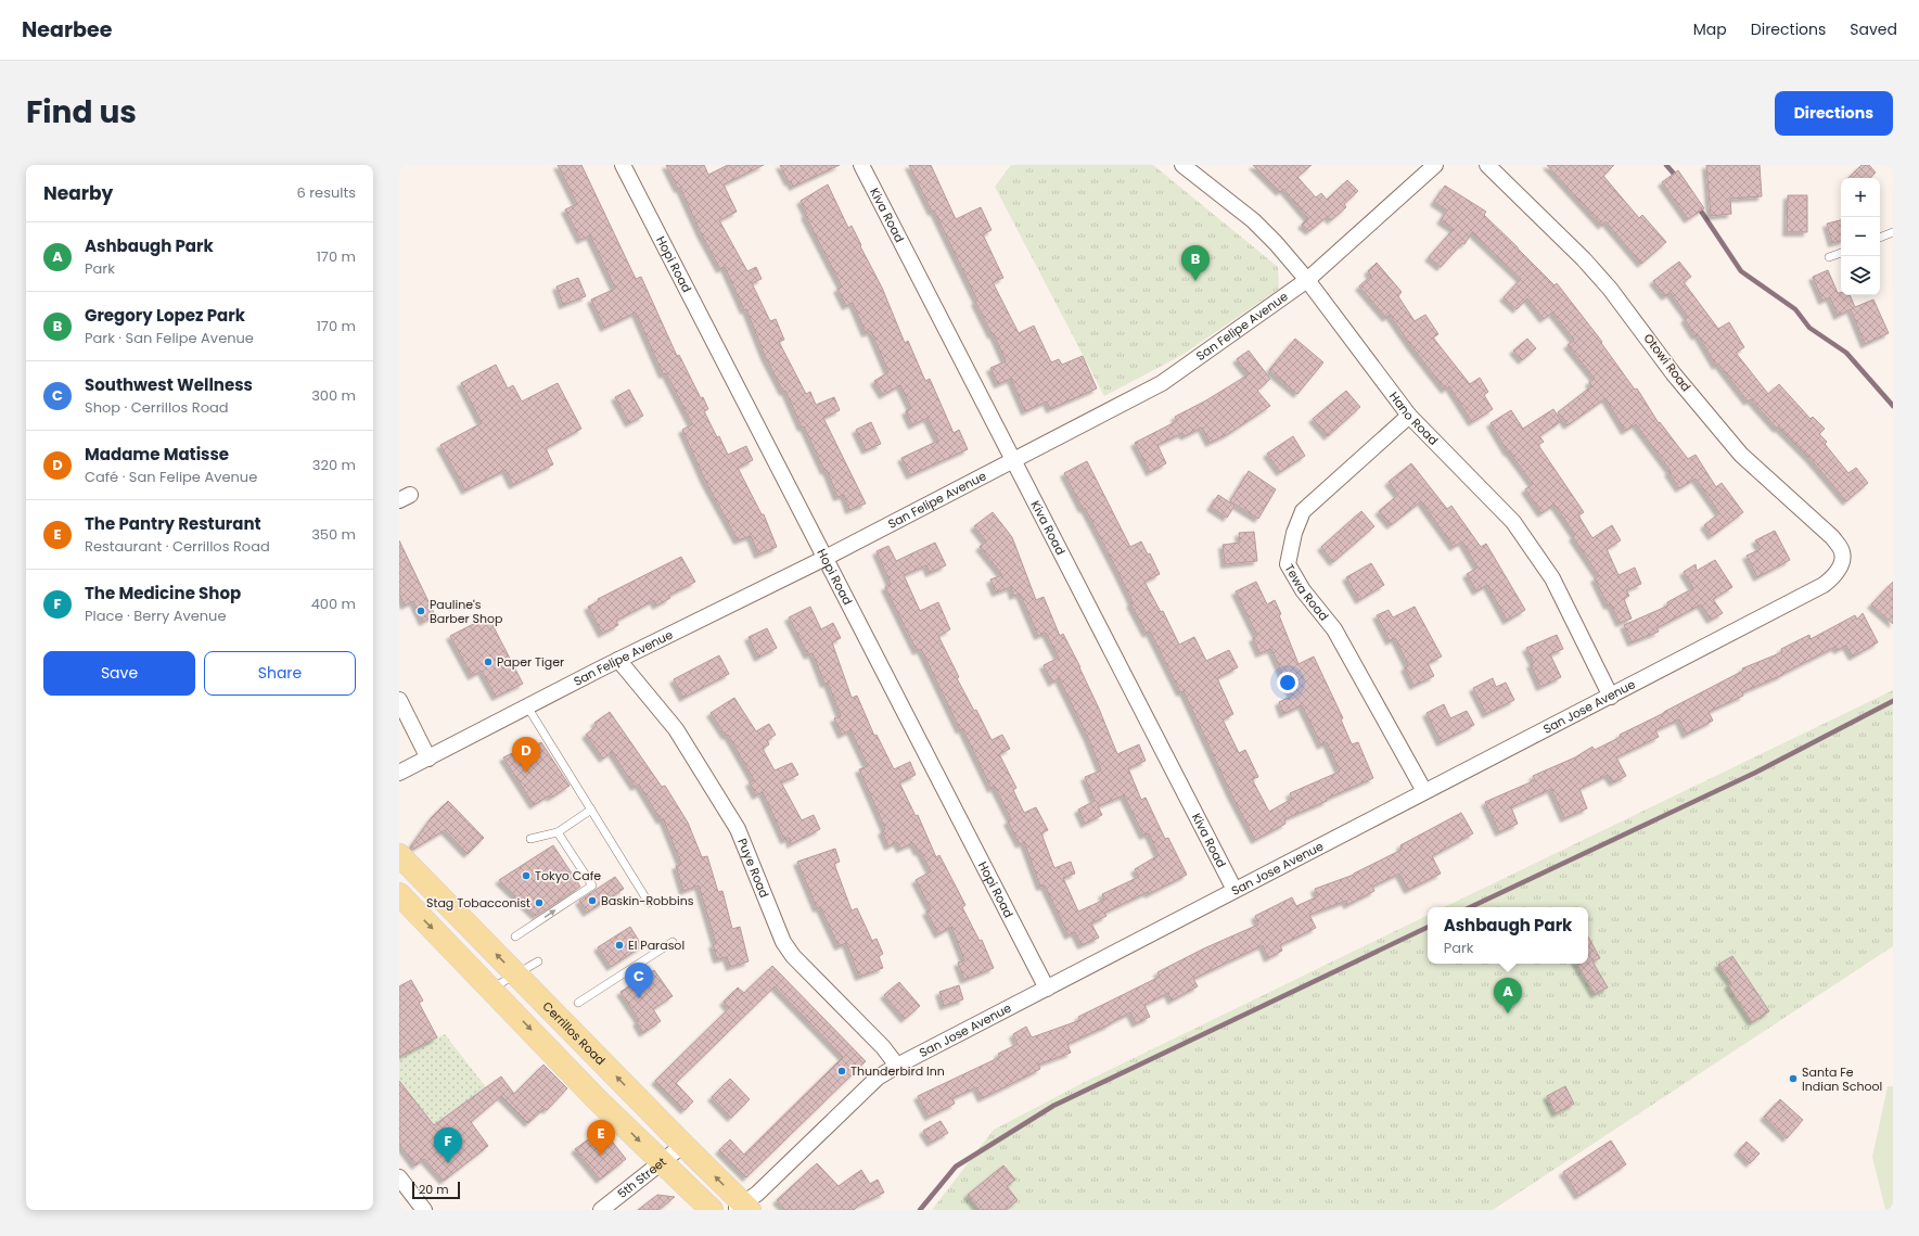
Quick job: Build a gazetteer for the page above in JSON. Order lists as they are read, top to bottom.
{
  "streets": {
    "main road": ["Cerrillos Road"],
    "street": [
      "Kiva Road",
      "Hopi Road",
      "San Felipe Avenue",
      "Otowi Road",
      "Hano Road",
      "Tewa Road",
      "San Jose Avenue",
      "Puye Road",
      "5th Street"
    ]
  },
  "crossings": [
    ["Kiva Road", "San Felipe Avenue"],
    ["Kiva Road", "San Jose Avenue"],
    ["Hopi Road", "San Felipe Avenue"],
    ["Hopi Road", "San Jose Avenue"],
    ["San Felipe Avenue", "Hano Road"],
    ["San Felipe Avenue", "Puye Road"],
    ["Otowi Road", "San Jose Avenue"],
    ["Hano Road", "Tewa Road"],
    ["Hano Road", "San Jose Avenue"],
    ["Tewa Road", "San Jose Avenue"],
    ["San Jose Avenue", "Puye Road"],
    ["San Jose Avenue", "Cerrillos Road"],
    ["Cerrillos Road", "5th Street"]
  ],
  "places": [
    "Pauline's Barber Shop",
    "Paper Tiger",
    "Tokyo Cafe",
    "Baskin-Robbins",
    "Stag Tobacconist",
    "El Parasol",
    "Thunderbird Inn",
    "Santa Fe Indian School"
  ],
  "scale_bar": "20 m",
  "page": {
    "header": "Nearbee",
    "nav": ["Map", "Directions", "Saved"],
    "title": "Find us",
    "buttons": [
      "Directions",
      ["Save", "Share"]
    ],
    "heading": ["Nearby", "6 results"],
    "map_buttons": ["+", "−"],
    "list": [
      {
        "mark": "A",
        "name": "Ashbaugh Park",
        "note": "Park",
        "value": "170 m"
      },
      {
        "mark": "B",
        "name": "Gregory Lopez Park",
        "note": "Park · San Felipe Avenue",
        "value": "170 m"
      },
      {
        "mark": "C",
        "name": "Southwest Wellness",
        "note": "Shop · Cerrillos Road",
        "value": "300 m"
      },
      {
        "mark": "D",
        "name": "Madame Matisse",
        "note": "Café · San Felipe Avenue",
        "value": "320 m"
      },
      {
        "mark": "E",
        "name": "The Pantry Resturant",
        "note": "Restaurant · Cerrillos Road",
        "value": "350 m"
      },
      {
        "mark": "F",
        "name": "The Medicine Shop",
        "note": "Place · Berry Avenue",
        "value": "400 m"
      }
    ],
    "pins": [
      "B",
      "D",
      "C",
      "A",
      "E",
      "F"
    ],
    "popup": ["Ashbaugh Park", "Park"],
    "scale": "20 m"
  }
}
